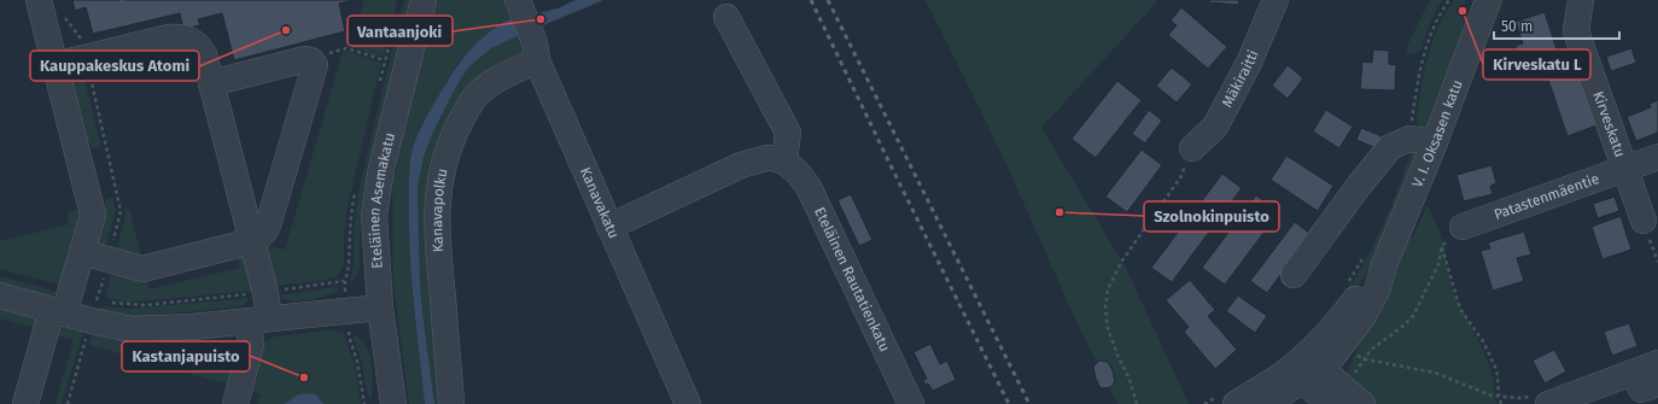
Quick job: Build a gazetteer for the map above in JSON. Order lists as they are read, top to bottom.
{
  "streets": {
    "street": [
      "Mäkiraitti",
      "Kirveskatu",
      "V. I. Oksasen katu",
      "Patastenmäentie",
      "Eteläinen Asemakatu",
      "Kanavakatu",
      "Kanavapolku",
      "Eteläinen Rautatienkatu"
    ]
  },
  "crossings": [
    ["Kirveskatu", "Patastenmäentie"],
    ["Kanavakatu", "Kanavapolku"]
  ],
  "places": [
    "Kirveskatu L",
    "Vantaanjoki",
    "Kauppakeskus Atomi",
    "Szolnokinpuisto",
    "Kastanjapuisto"
  ],
  "scale_bar": "50 m"
}
